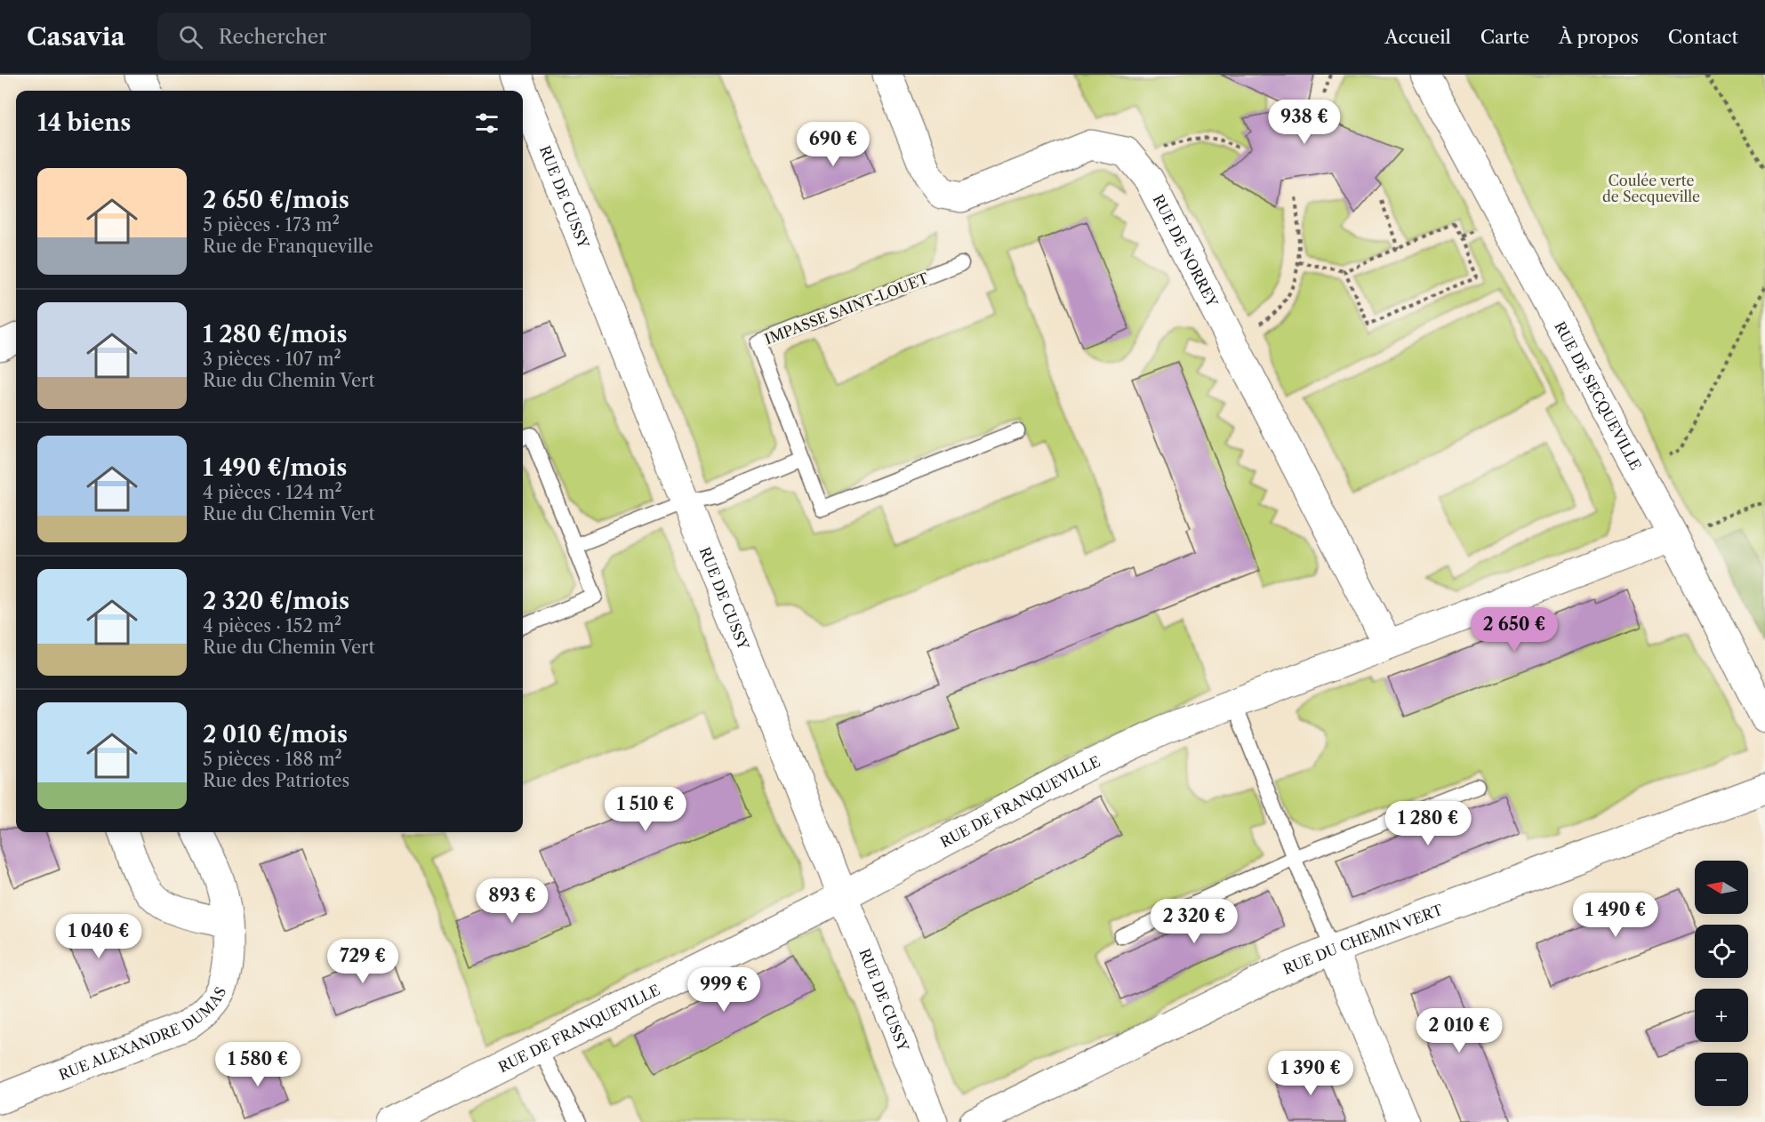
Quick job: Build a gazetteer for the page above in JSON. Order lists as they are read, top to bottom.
{
  "streets": {
    "street": [
      "RUE DE CUSSY",
      "RUE DE NORREY",
      "RUE DE SECQUEVILLE",
      "RUE DE FRANQUEVILLE",
      "RUE DU CHEMIN VERT",
      "RUE ALEXANDRE DUMAS"
    ],
    "lane": ["IMPASSE SAINT-LOUET"]
  },
  "crossings": [
    ["RUE DE CUSSY", "RUE DE FRANQUEVILLE"],
    ["RUE DE NORREY", "RUE DE FRANQUEVILLE"],
    ["RUE DE SECQUEVILLE", "RUE DE FRANQUEVILLE"]
  ],
  "parks": ["Coulée verte de Secqueville"],
  "north": "left",
  "page": {
    "header": "Casavia",
    "search": "Rechercher",
    "nav": [
      "Accueil",
      "Carte",
      "À propos",
      "Contact"
    ],
    "heading": "14 biens",
    "price": [
      "938 €",
      "690 €",
      "2 650 €",
      "1 510 €",
      "1 280 €",
      "893 €",
      "1 490 €",
      "2 320 €",
      "1 040 €",
      "729 €",
      "999 €",
      "2 010 €",
      "1 580 €",
      "1 390 €"
    ],
    "list": [
      {
        "name": "2 650 €/mois",
        "note": "5 pièces · 173 m² · Rue de Franqueville"
      },
      {
        "name": "1 280 €/mois",
        "note": "3 pièces · 107 m² · Rue du Chemin Vert"
      },
      {
        "name": "1 490 €/mois",
        "note": "4 pièces · 124 m² · Rue du Chemin Vert"
      },
      {
        "name": "2 320 €/mois",
        "note": "4 pièces · 152 m² · Rue du Chemin Vert"
      },
      {
        "name": "2 010 €/mois",
        "note": "5 pièces · 188 m² · Rue des Patriotes"
      }
    ],
    "map_buttons": ["+", "−"]
  }
}
